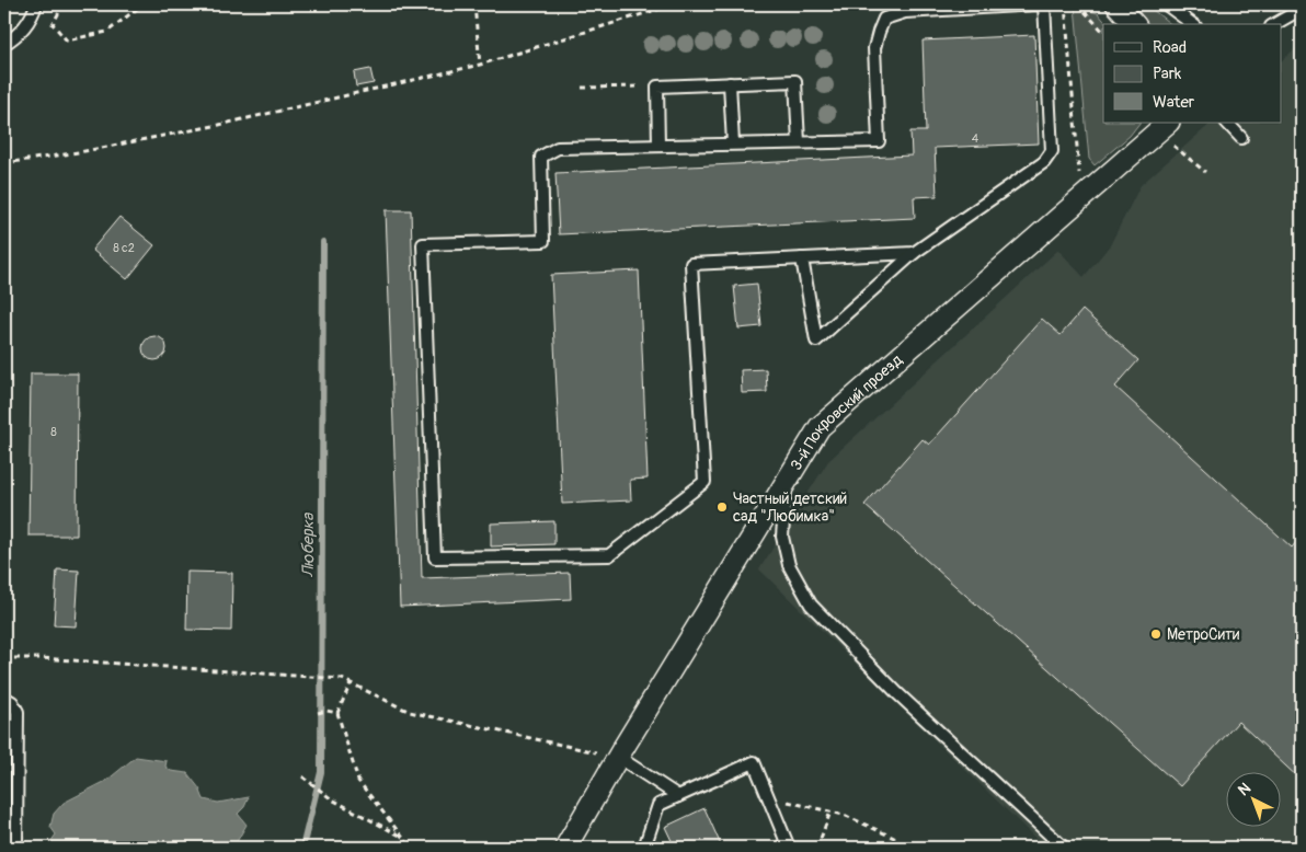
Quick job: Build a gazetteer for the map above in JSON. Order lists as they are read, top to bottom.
{
  "streets": {
    "street": ["3-й Покровский проезд"]
  },
  "water": ["Люберка"],
  "places": ["Частный детский сад \"Любимка\"", "МетроСити"],
  "house_numbers": ["4", "8 с2", "8"],
  "legend": ["Road", "Park", "Water"],
  "north": "top left"
}
